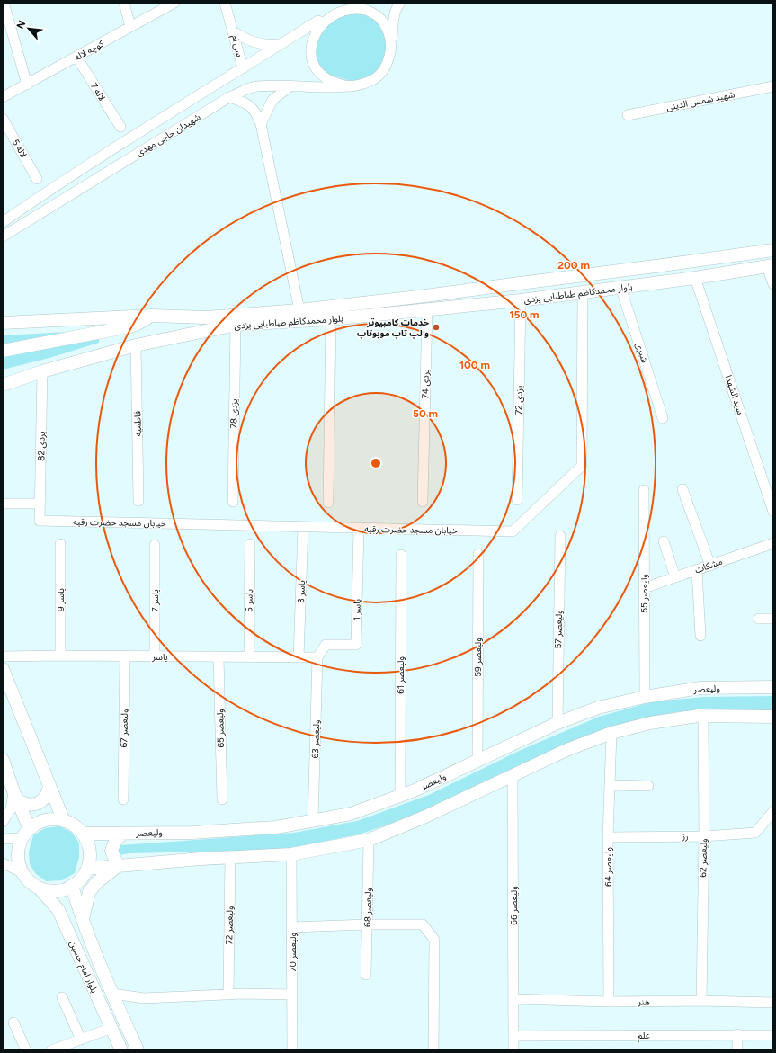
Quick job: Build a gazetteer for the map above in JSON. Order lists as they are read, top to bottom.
{
  "streets": {
    "main road": ["بلوار محمدکاظم طباطبایی یزدی", "ولیعصر", "بلوار امام حسین"],
    "street": [
      "سی ام",
      "کوچه لاله",
      "لاله 7",
      "شهید شمس الدینی",
      "شهیدان حاجی مهدی",
      "لاله 5",
      "شیری",
      "یزدی 74",
      "سید الشهدا",
      "یزدی 72",
      "یزدی 78",
      "فاطمیه",
      "یزدی 82",
      "خیابان مسجد حضرت رقیه",
      "مشکات",
      "یاسر 3",
      "ولیعصر 55",
      "یاسر 9",
      "یاسر 7",
      "یاسر 5",
      "یاسر 1",
      "ولیعصر 57",
      "یاسر",
      "ولیعصر 59",
      "ولیعصر 61",
      "ولیعصر 67",
      "ولیعصر 65",
      "ولیعصر 63",
      "رز",
      "ولیعصر 62",
      "ولیعصر 64",
      "ولیعصر 66",
      "ولیعصر 68",
      "ولیعصر 72",
      "ولیعصر 70",
      "هنر",
      "علم"
    ]
  },
  "crossings": [
    ["سی ام", "شهیدان حاجی مهدی"],
    ["کوچه لاله", "لاله 7"],
    ["بلوار محمدکاظم طباطبایی یزدی", "شیری"],
    ["بلوار محمدکاظم طباطبایی یزدی", "یزدی 74"],
    ["بلوار محمدکاظم طباطبایی یزدی", "سید الشهدا"],
    ["بلوار محمدکاظم طباطبایی یزدی", "یزدی 72"],
    ["بلوار محمدکاظم طباطبایی یزدی", "یزدی 78"],
    ["بلوار محمدکاظم طباطبایی یزدی", "فاطمیه"],
    ["بلوار محمدکاظم طباطبایی یزدی", "یزدی 82"],
    ["بلوار محمدکاظم طباطبایی یزدی", "خیابان مسجد حضرت رقیه"],
    ["یزدی 82", "خیابان مسجد حضرت رقیه"],
    ["خیابان مسجد حضرت رقیه", "یاسر 3"],
    ["خیابان مسجد حضرت رقیه", "یاسر 1"],
    ["مشکات", "ولیعصر 55"],
    ["یاسر 3", "یاسر"],
    ["ولیعصر 55", "ولیعصر"],
    ["یاسر 9", "یاسر"],
    ["یاسر 7", "یاسر"],
    ["یاسر 5", "یاسر"],
    ["یاسر 1", "یاسر"],
    ["یاسر 1", "ولیعصر 63"],
    ["ولیعصر 57", "ولیعصر"],
    ["یاسر", "ولیعصر 67"],
    ["یاسر", "ولیعصر 65"],
    ["یاسر", "ولیعصر 63"],
    ["ولیعصر 59", "ولیعصر"],
    ["ولیعصر 61", "ولیعصر"],
    ["ولیعصر", "ولیعصر 63"],
    ["ولیعصر", "بلوار امام حسین"],
    ["رز", "ولیعصر 62"],
    ["رز", "ولیعصر 64"],
    ["ولیعصر 62", "هنر"],
    ["ولیعصر 64", "هنر"],
    ["ولیعصر 66", "هنر"],
    ["ولیعصر 66", "علم"]
  ],
  "places": ["خدمات کامپیوتر و لپ تاپ موبوتاپ"],
  "north": "top left",
  "rings": [
    "200 m",
    "150 m",
    "100 m",
    "50 m"
  ]
}
